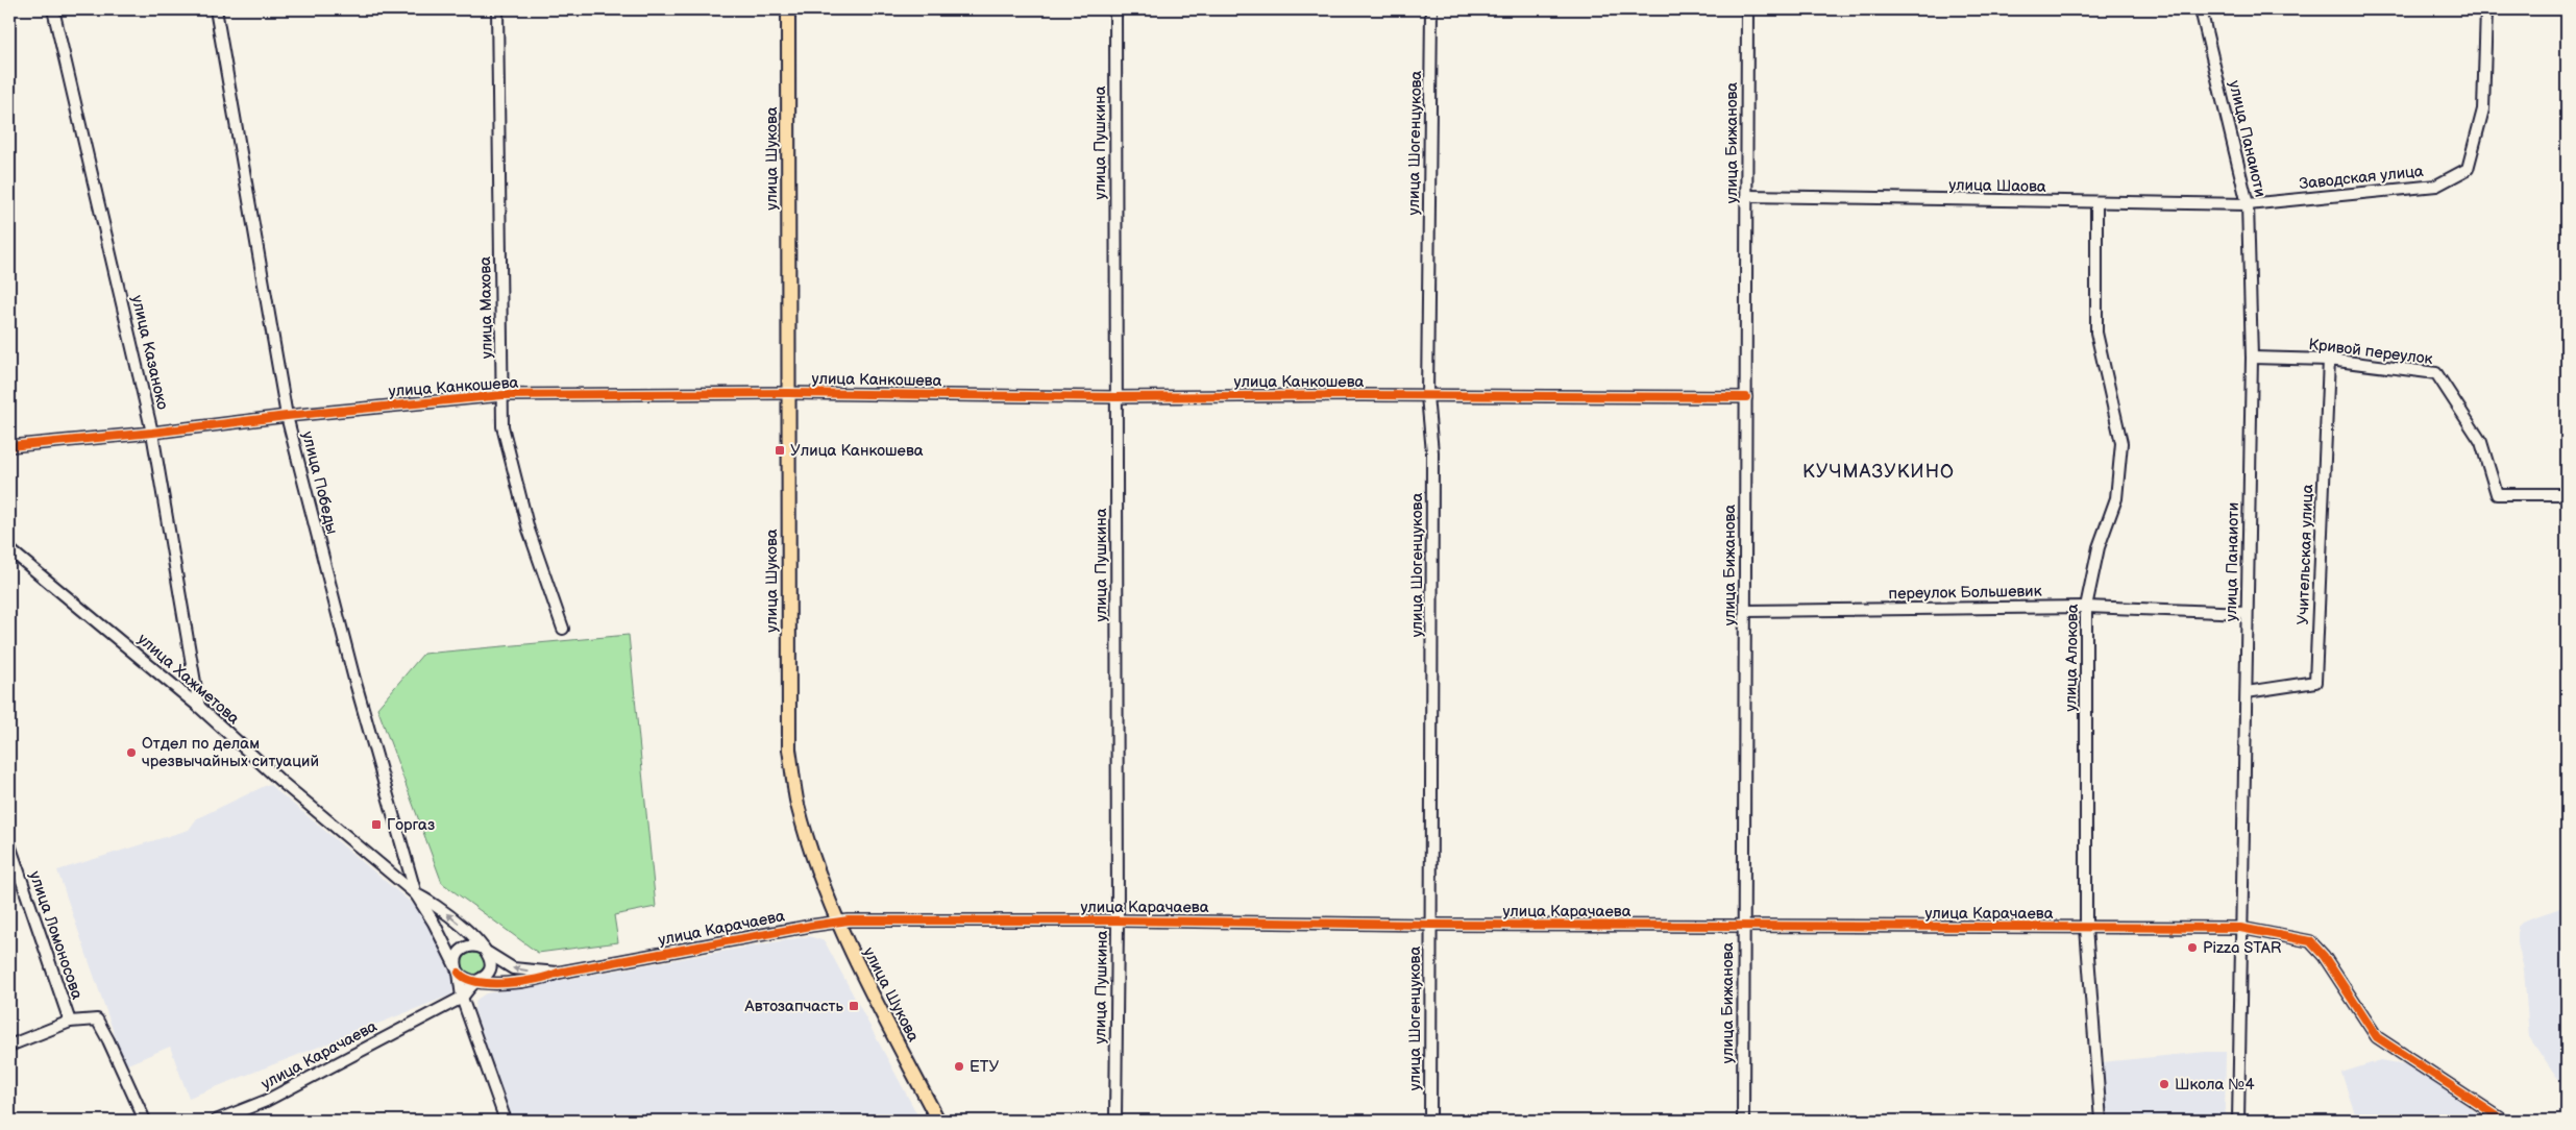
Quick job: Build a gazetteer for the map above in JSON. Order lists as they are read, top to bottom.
{
  "streets": {
    "main road": ["улица Шукова"],
    "street": [
      "улица Панаиоти",
      "улица Пушкина",
      "улица Шогенцукова",
      "улица Бижанова",
      "Заводская улица",
      "улица Шаова",
      "улица Махова",
      "Кривой переулок",
      "улица Казаноко",
      "улица Канкошева",
      "улица Победы",
      "Учительская улица",
      "переулок Большевик",
      "улица Алокова",
      "улица Хажметова",
      "улица Карачаева",
      "улица Ломоносова"
    ]
  },
  "crossings": [
    ["улица Панаиоти", "Заводская улица"],
    ["улица Панаиоти", "улица Шаова"],
    ["улица Панаиоти", "Кривой переулок"],
    ["улица Панаиоти", "Учительская улица"],
    ["улица Панаиоти", "переулок Большевик"],
    ["улица Панаиоти", "улица Карачаева"],
    ["улица Пушкина", "улица Канкошева"],
    ["улица Пушкина", "улица Карачаева"],
    ["улица Шогенцукова", "улица Канкошева"],
    ["улица Шогенцукова", "улица Карачаева"],
    ["улица Бижанова", "улица Шаова"],
    ["улица Бижанова", "улица Канкошева"],
    ["улица Бижанова", "переулок Большевик"],
    ["улица Бижанова", "улица Карачаева"],
    ["улица Шукова", "улица Канкошева"],
    ["улица Шукова", "улица Карачаева"],
    ["Заводская улица", "улица Шаова"],
    ["улица Шаова", "улица Алокова"],
    ["улица Махова", "улица Канкошева"],
    ["Кривой переулок", "Учительская улица"],
    ["улица Казаноко", "улица Канкошева"],
    ["улица Казаноко", "улица Хажметова"],
    ["улица Канкошева", "улица Победы"],
    ["улица Победы", "улица Хажметова"],
    ["переулок Большевик", "улица Алокова"],
    ["улица Алокова", "улица Карачаева"]
  ],
  "districts": ["КУЧМАЗУКИНО"],
  "places": {
    "transit": ["Улица Канкошева", "Горгаз", "Автозапчасть"],
    "other": [
      "Отдел по делам чрезвычайных ситуаций",
      "Pizza STAR",
      "ЕТУ",
      "Школа №4"
    ]
  }
}
